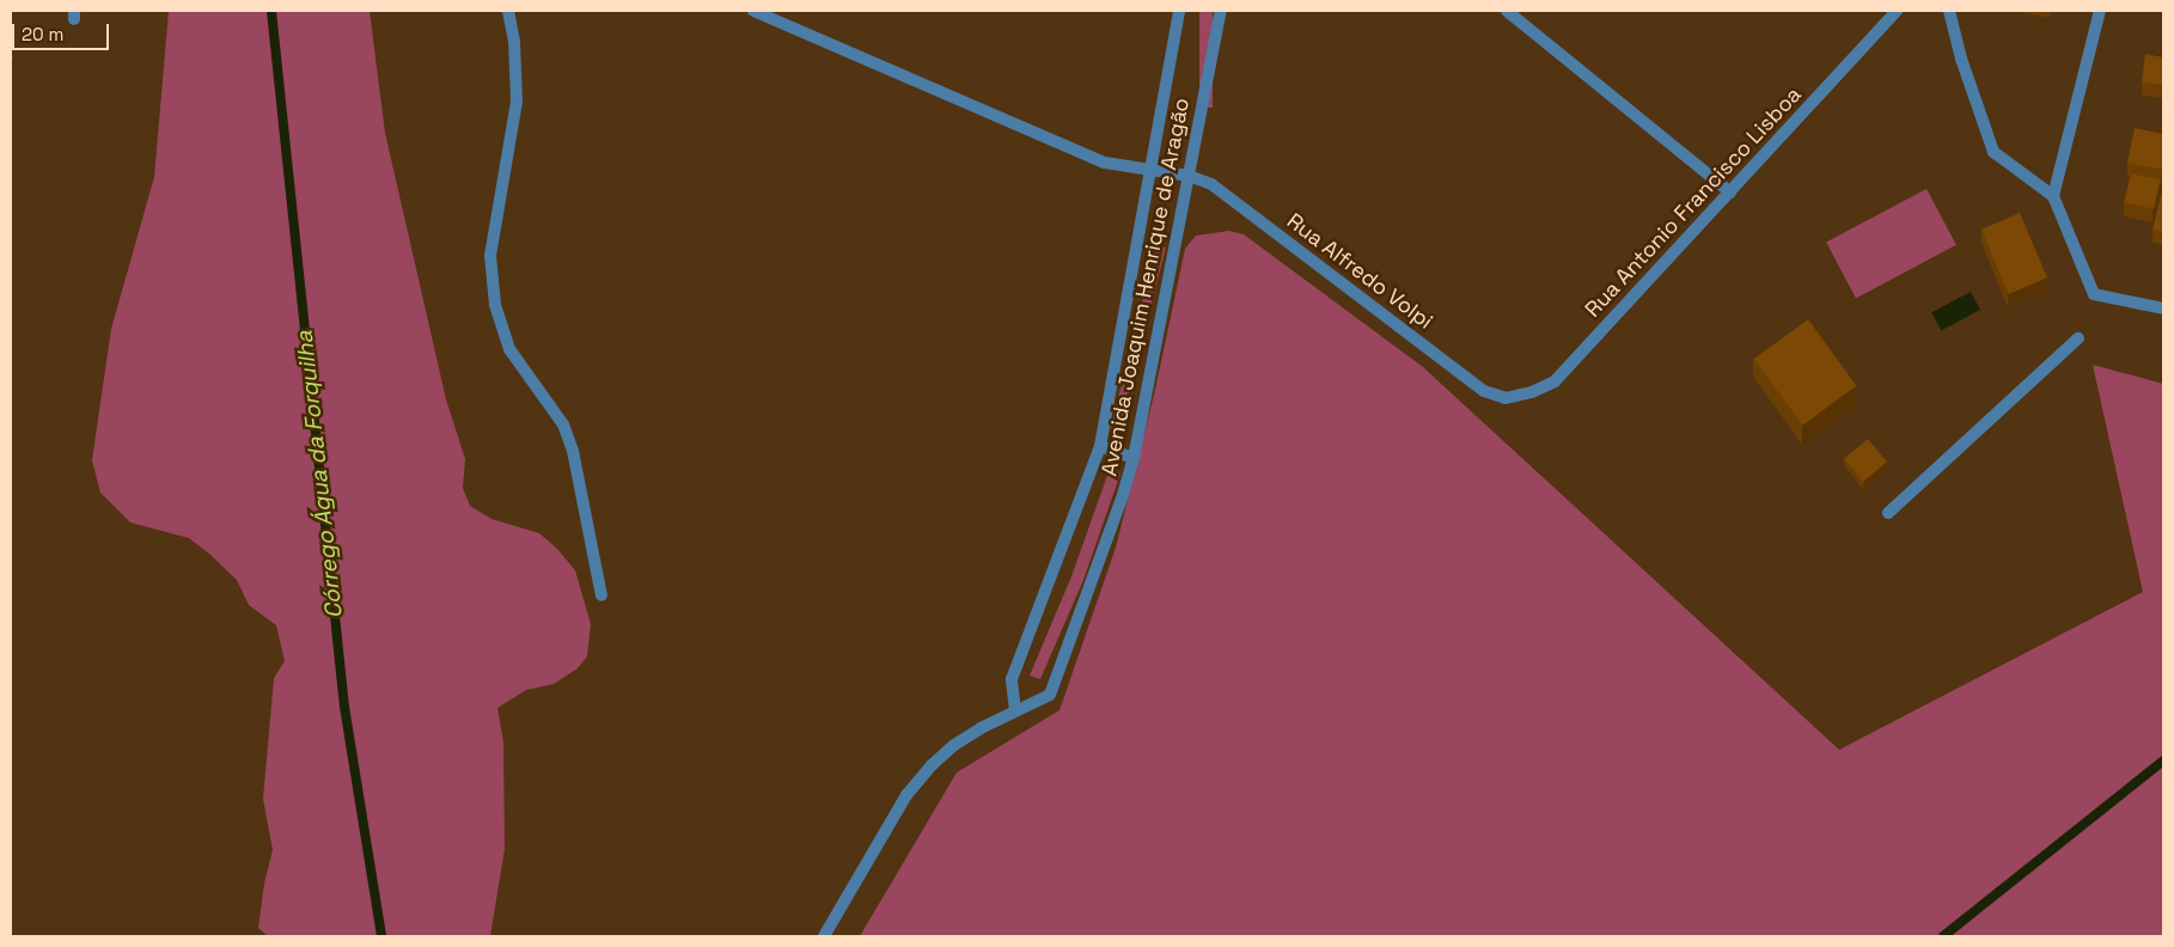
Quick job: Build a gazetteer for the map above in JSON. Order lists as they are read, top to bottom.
{
  "streets": {
    "street": ["Rua Antonio Francisco Lisboa", "Rua Alfredo Volpi", "Avenida Joaquim Henrique de Aragão"]
  },
  "crossings": [
    ["Rua Antonio Francisco Lisboa", "Rua Alfredo Volpi"],
    ["Rua Alfredo Volpi", "Avenida Joaquim Henrique de Aragão"]
  ],
  "water": ["Córrego Água da Forquilha"],
  "scale_bar": "20 m"
}
